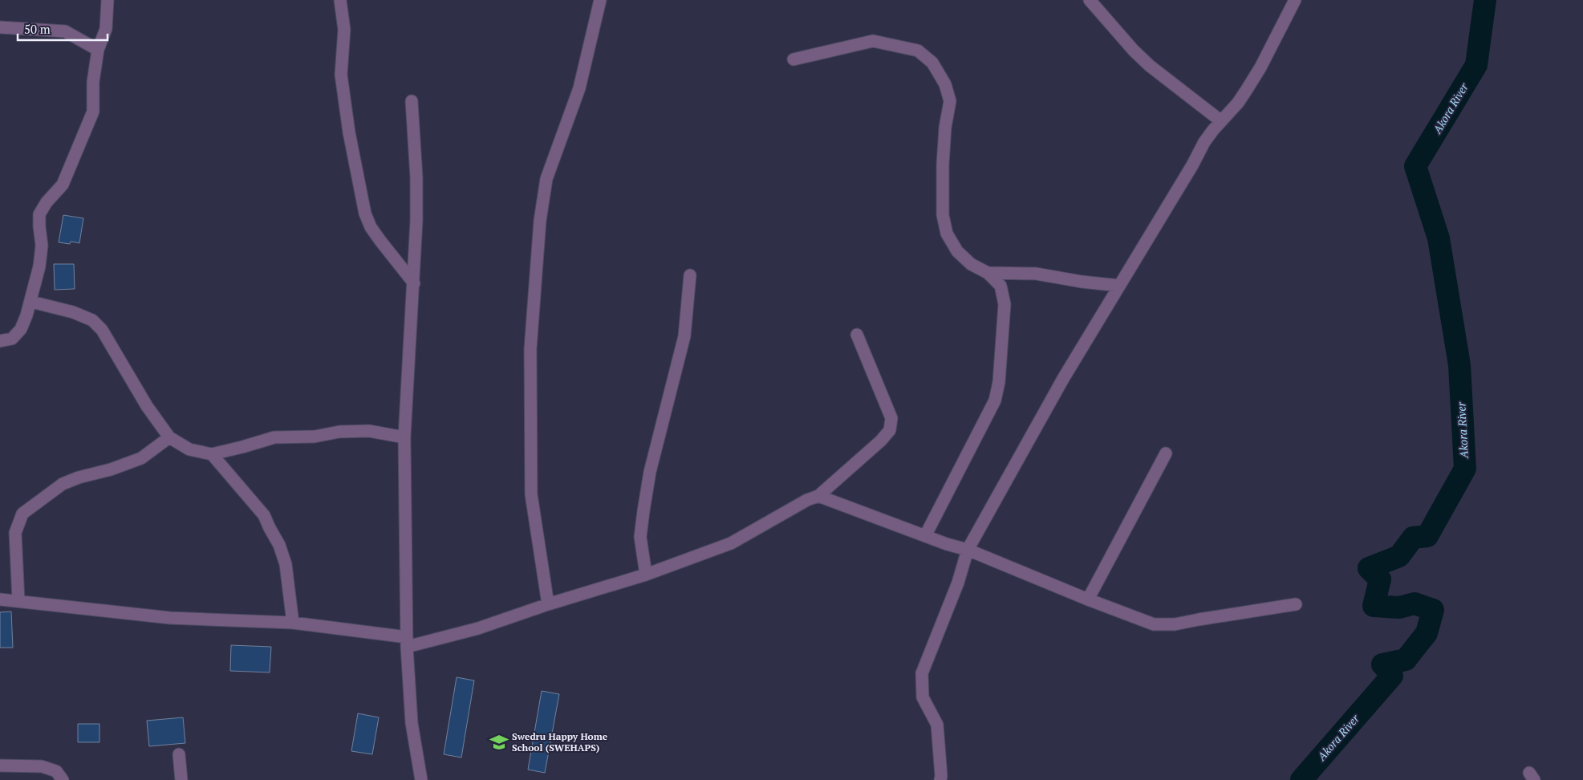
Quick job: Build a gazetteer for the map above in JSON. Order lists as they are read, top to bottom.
{
  "water": ["Akora River"],
  "places": {
    "school or university": ["Swedru Happy Home School (SWEHAPS)"]
  },
  "scale_bar": "50 m"
}
